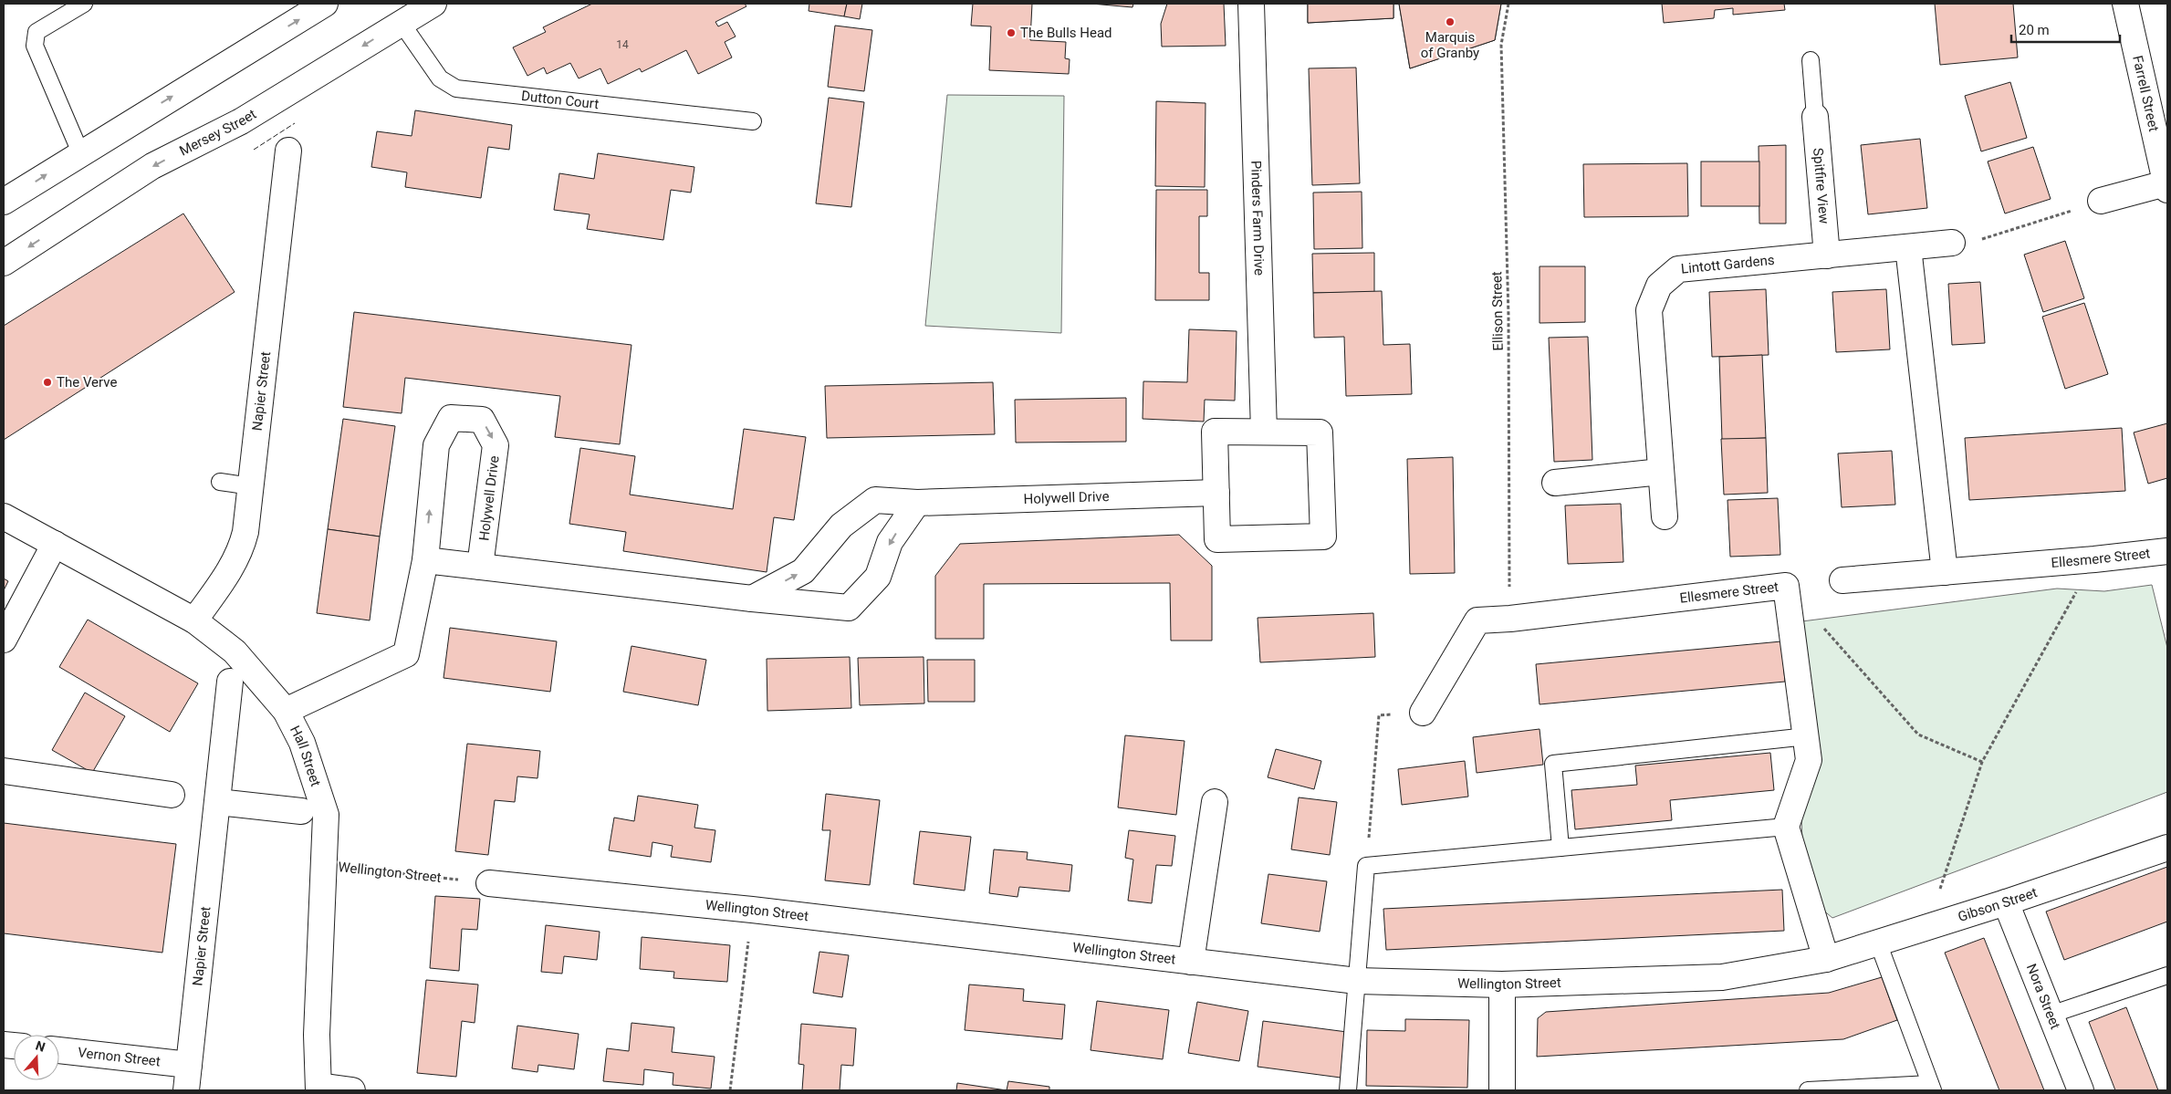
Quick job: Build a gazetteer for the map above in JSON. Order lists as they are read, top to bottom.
{
  "streets": {
    "main road": [
      "Farrell Street",
      "Mersey Street",
      "Spitfire View",
      "Pinders Farm Drive",
      "Lintott Gardens",
      "Napier Street",
      "Holywell Drive",
      "Ellesmere Street",
      "Hall Street",
      "Wellington Street",
      "Gibson Street",
      "Nora Street",
      "Vernon Street"
    ],
    "lane": ["Dutton Court"],
    "path": ["Ellison Street"]
  },
  "crossings": [
    ["Dutton Court", "Mersey Street"],
    ["Spitfire View", "Lintott Gardens"],
    ["Ellison Street", "Ellesmere Street"],
    ["Napier Street", "Hall Street"],
    ["Napier Street", "Vernon Street"],
    ["Holywell Drive", "Hall Street"],
    ["Hall Street", "Wellington Street"],
    ["Wellington Street", "Gibson Street"],
    ["Gibson Street", "Nora Street"]
  ],
  "places": ["Marquis of Granby", "The Bulls Head", "The Verve"],
  "house_numbers": ["14"],
  "scale_bar": "20 m",
  "north": "top"
}
